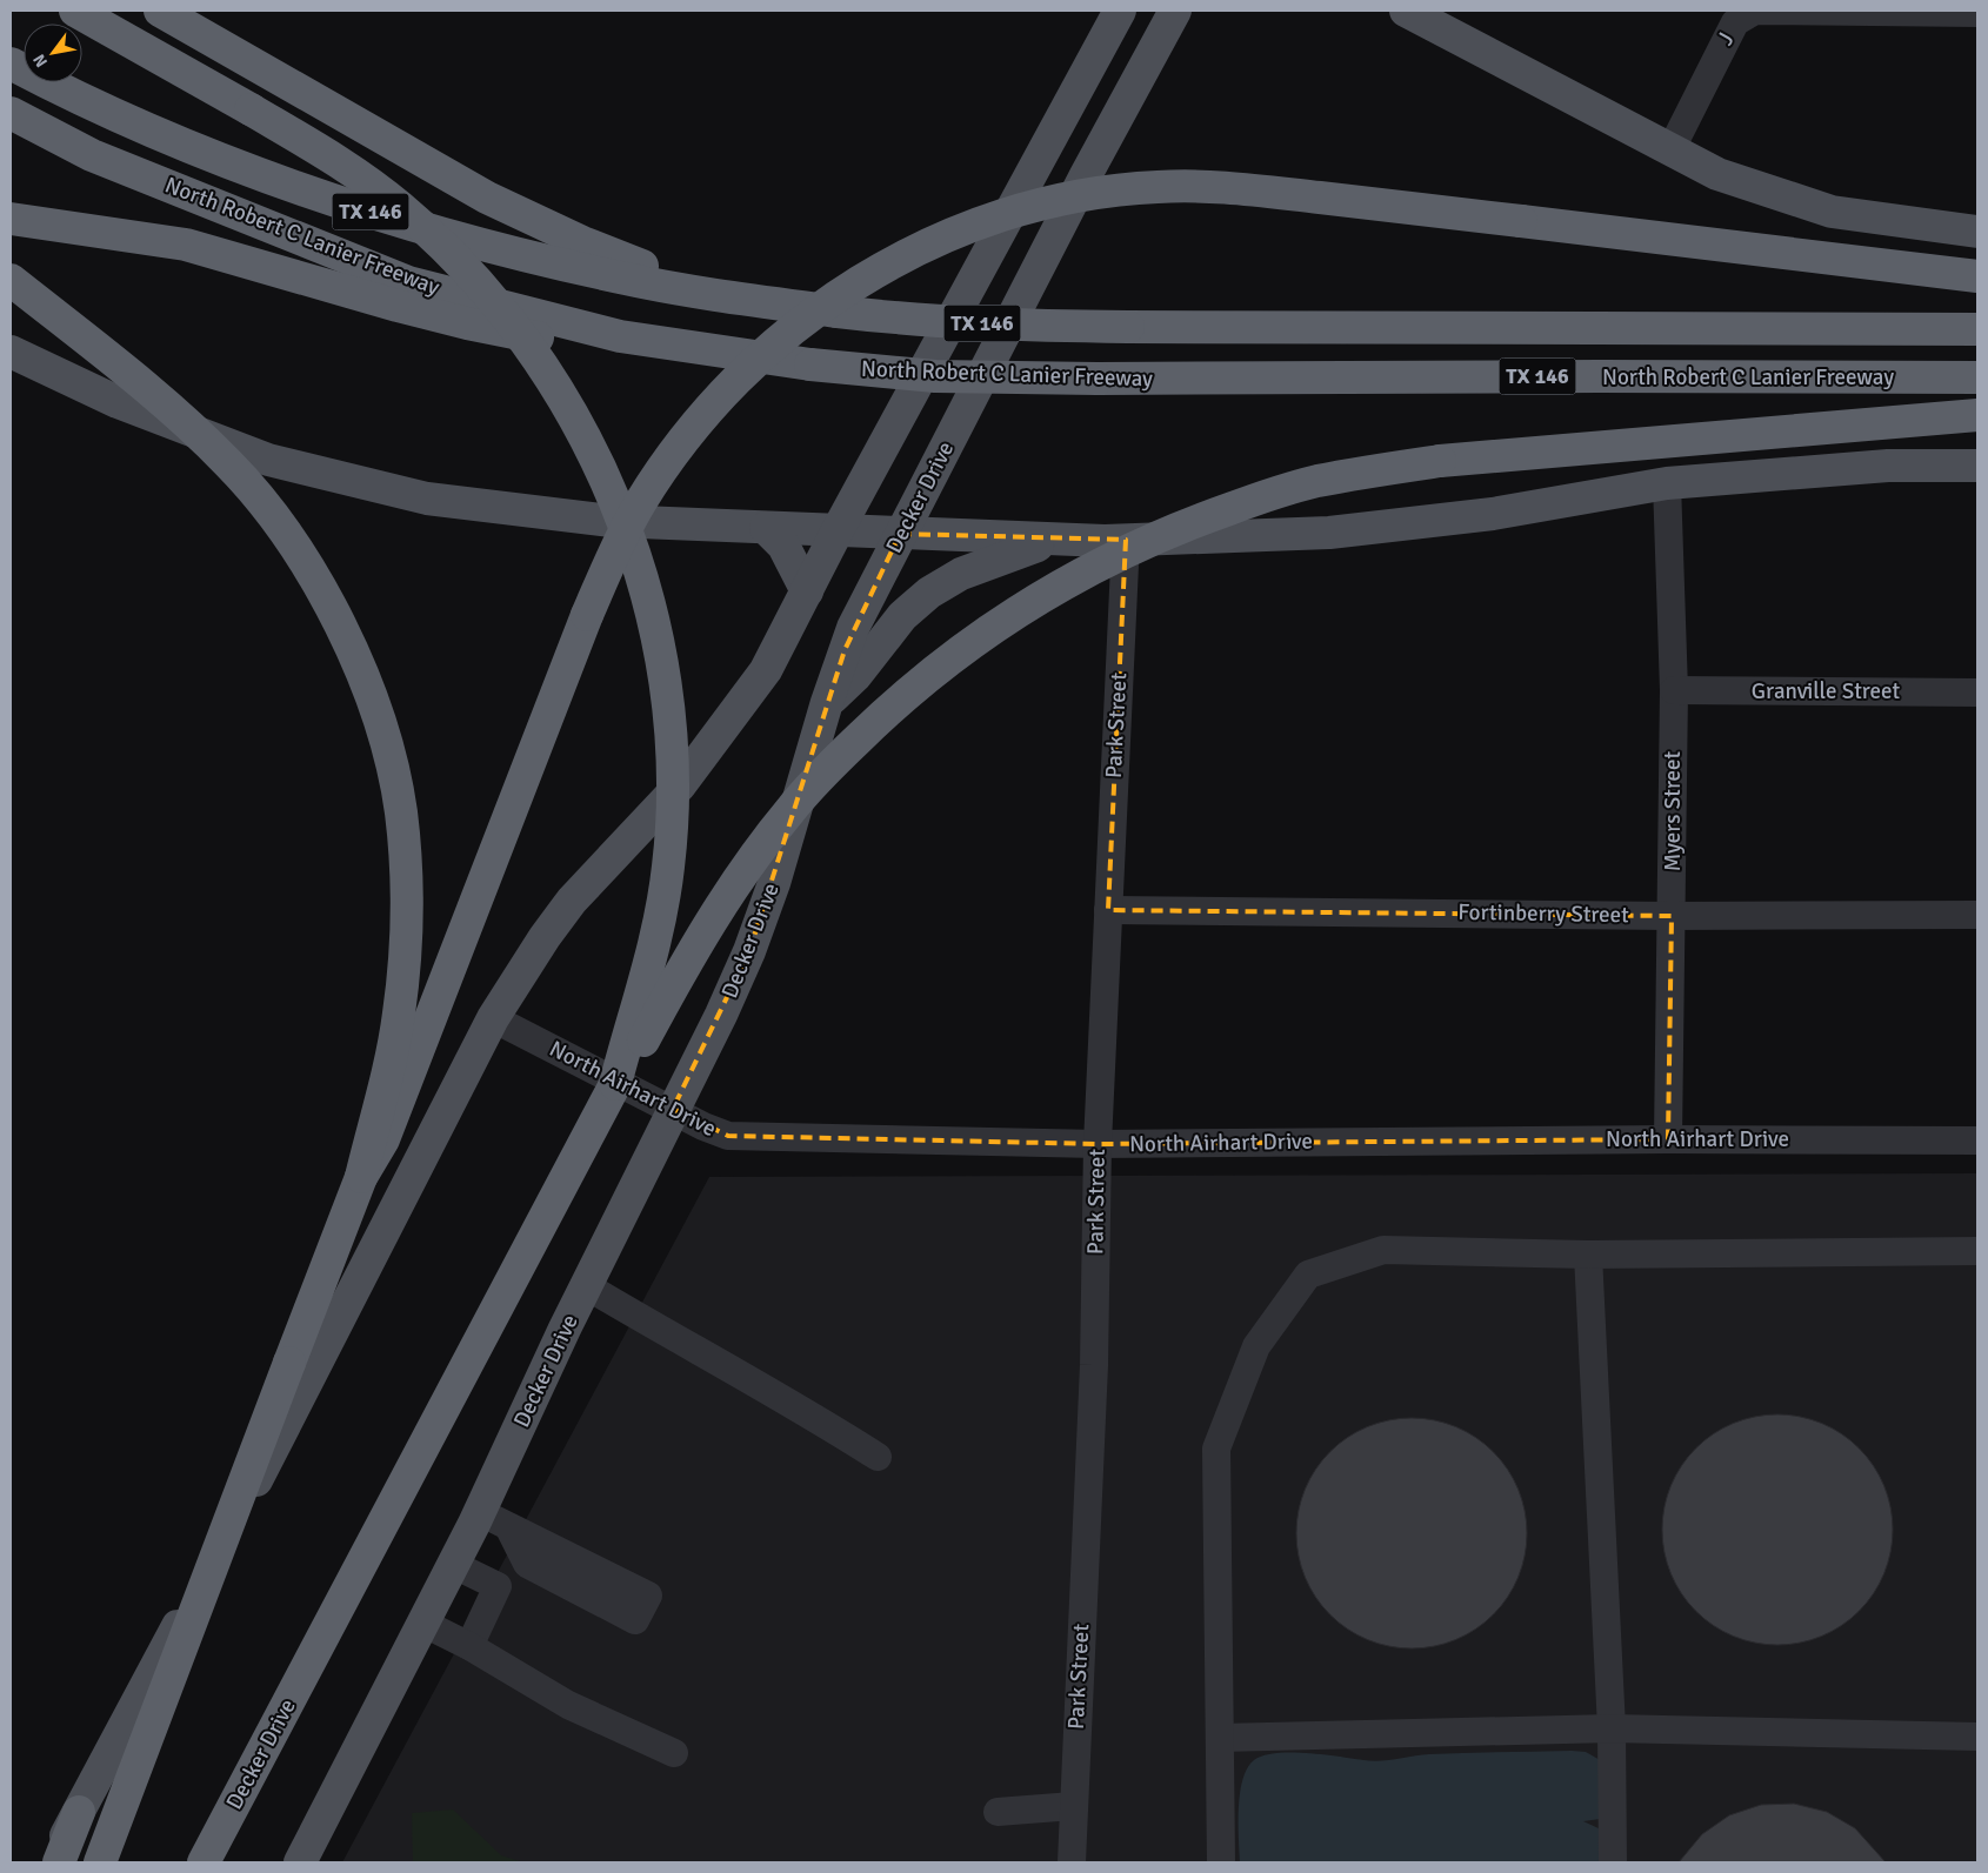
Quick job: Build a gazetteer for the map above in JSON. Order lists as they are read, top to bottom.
{
  "streets": {
    "highway": ["TX 146", "North Robert C Lanier Freeway", "Decker Drive"],
    "street": [
      "J",
      "Granville Street",
      "Park Street",
      "Myers Street",
      "Fortinberry Street",
      "North Airhart Drive"
    ]
  },
  "crossings": [
    ["Decker Drive", "North Airhart Drive"],
    ["Granville Street", "Myers Street"],
    ["Park Street", "Fortinberry Street"],
    ["Park Street", "North Airhart Drive"],
    ["Myers Street", "Fortinberry Street"],
    ["Myers Street", "North Airhart Drive"]
  ],
  "north": "bottom left"
}
